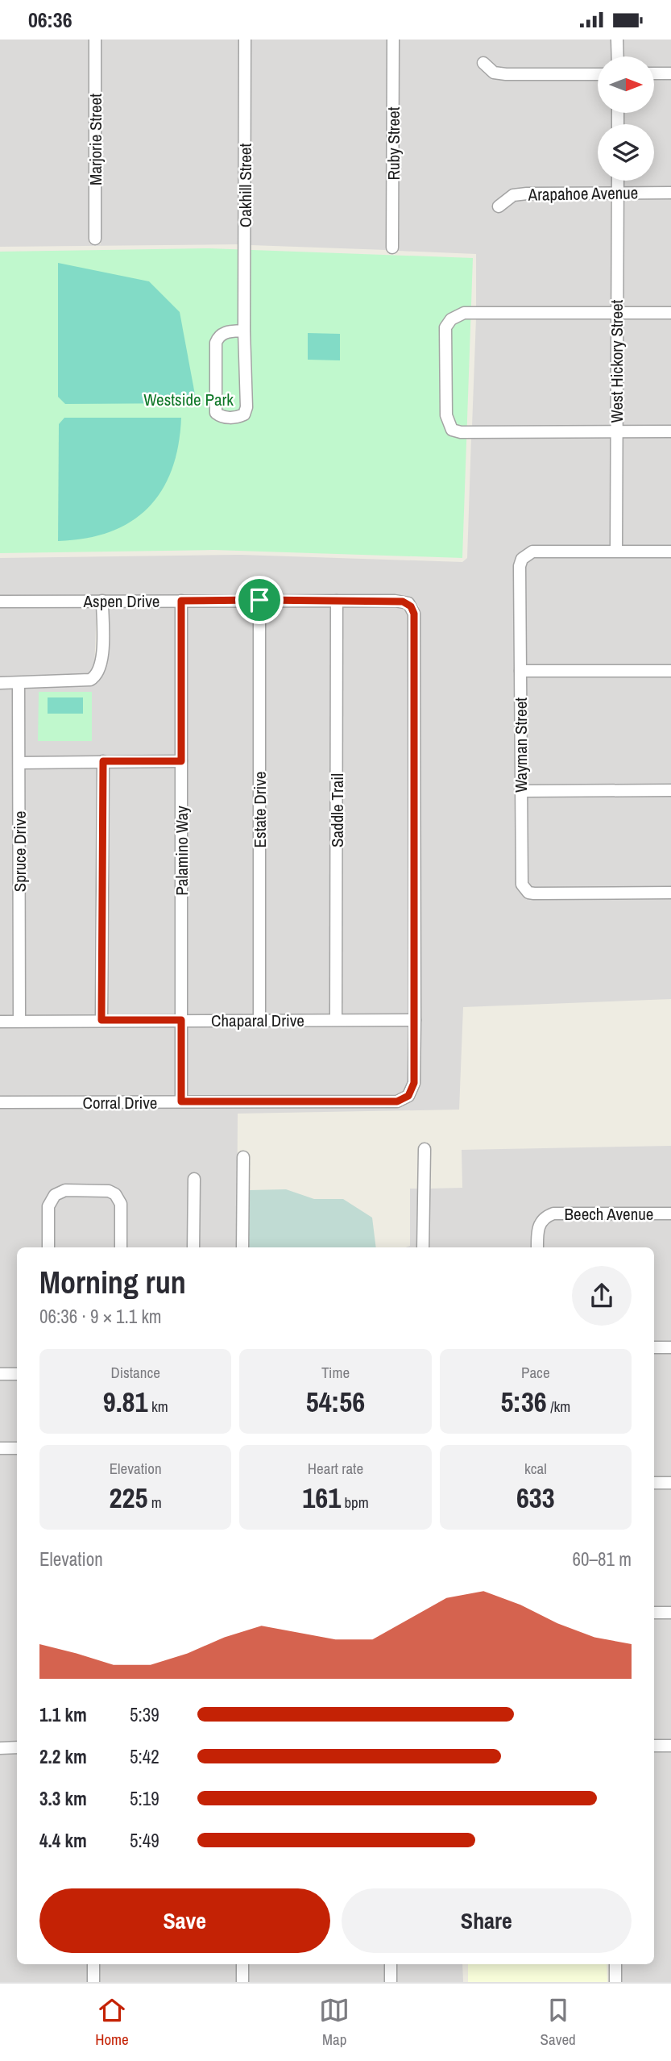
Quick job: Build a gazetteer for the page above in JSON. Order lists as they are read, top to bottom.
{
  "streets": {
    "street": [
      "Marjorie Street",
      "Ruby Street",
      "Oakhill Street",
      "Arapahoe Avenue",
      "West Hickory Street",
      "Aspen Drive",
      "Wayman Street",
      "Estate Drive",
      "Saddle Trail",
      "Palamino Way",
      "Spruce Drive",
      "Chaparal Drive",
      "Corral Drive",
      "Beech Avenue"
    ]
  },
  "crossings": [
    ["Arapahoe Avenue", "West Hickory Street"],
    ["West Hickory Street", "Wayman Street"],
    ["Aspen Drive", "Estate Drive"],
    ["Aspen Drive", "Saddle Trail"],
    ["Aspen Drive", "Palamino Way"],
    ["Aspen Drive", "Chaparal Drive"],
    ["Aspen Drive", "Corral Drive"],
    ["Estate Drive", "Chaparal Drive"],
    ["Saddle Trail", "Chaparal Drive"],
    ["Palamino Way", "Chaparal Drive"],
    ["Palamino Way", "Corral Drive"],
    ["Spruce Drive", "Chaparal Drive"],
    ["Chaparal Drive", "Corral Drive"]
  ],
  "parks": ["Westside Park"],
  "north": "right",
  "page": {
    "status": "06:36",
    "heading": ["Morning run", "06:36 · 9 × 1.1 km"],
    "stats": [
      ["Distance", "9.81 km"],
      ["Time", "54:56"],
      ["Pace", "5:36 /km"],
      ["Elevation", "225 m"],
      ["Heart rate", "161 bpm"],
      ["kcal", "633"]
    ],
    "chart": ["Elevation", "60–81 m"],
    "list": [
      {
        "name": "1.1 km",
        "note": "5:39"
      },
      {
        "name": "2.2 km",
        "note": "5:42"
      },
      {
        "name": "3.3 km",
        "note": "5:19"
      },
      {
        "name": "4.4 km",
        "note": "5:49"
      }
    ],
    "buttons": ["Save", "Share"],
    "tabs": ["Home", "Map", "Saved"]
  }
}
